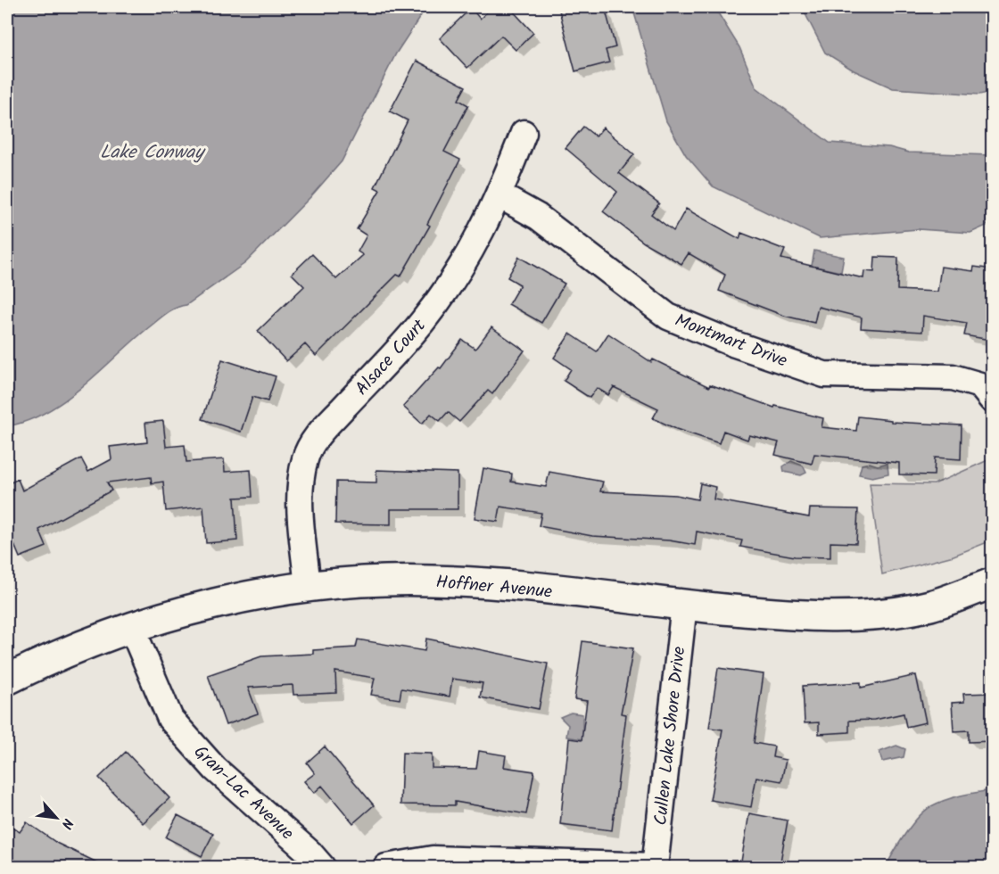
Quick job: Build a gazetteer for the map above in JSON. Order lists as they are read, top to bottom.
{
  "streets": {
    "main road": ["Hoffner Avenue"],
    "street": [
      "Montmart Drive",
      "Alsace Court",
      "Cullen Lake Shore Drive",
      "Gran-Lac Avenue"
    ]
  },
  "crossings": [
    ["Montmart Drive", "Alsace Court"],
    ["Alsace Court", "Hoffner Avenue"],
    ["Hoffner Avenue", "Cullen Lake Shore Drive"],
    ["Hoffner Avenue", "Gran-Lac Avenue"]
  ],
  "water": ["Lake Conway"],
  "north": "bottom right"
}
